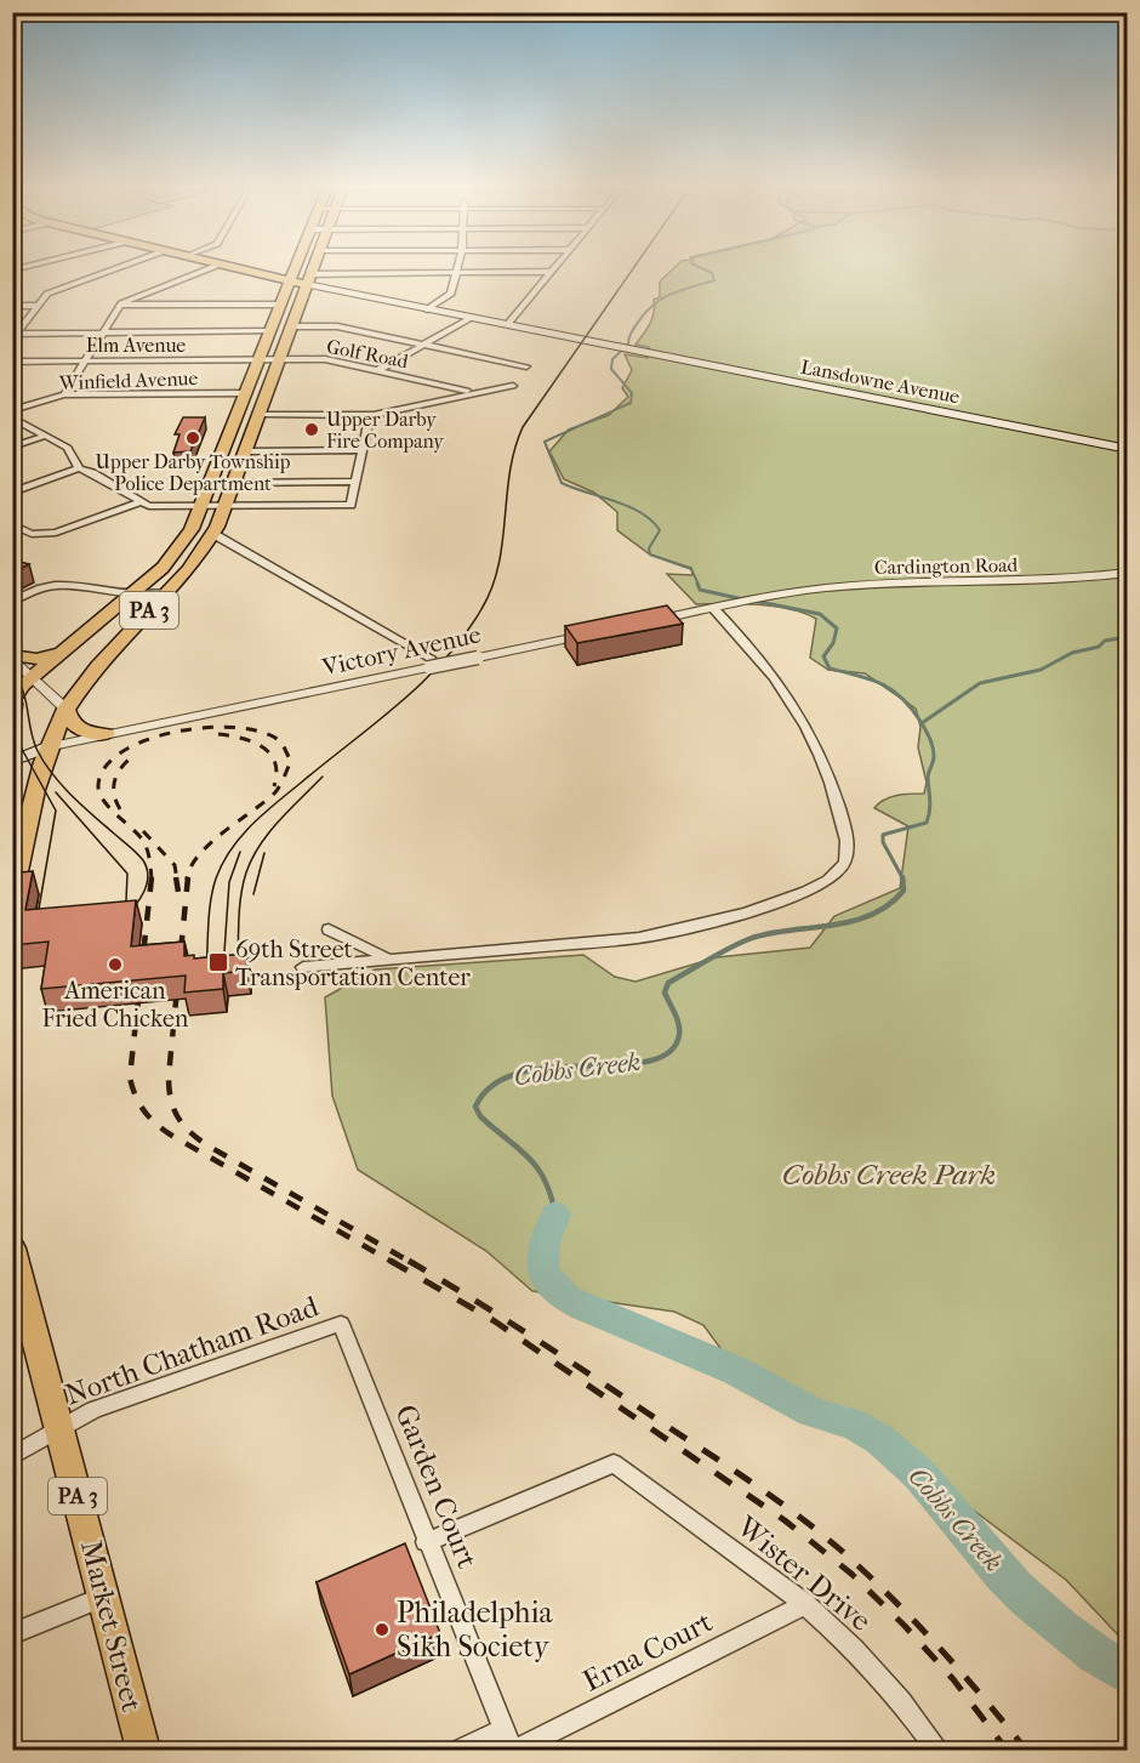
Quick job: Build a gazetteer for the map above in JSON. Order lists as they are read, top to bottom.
{
  "streets": {
    "main road": ["Lansdowne Avenue", "PA 3", "Market Street"],
    "street": [
      "Elm Avenue",
      "Golf Road",
      "Winfield Avenue",
      "Cardington Road",
      "Victory Avenue",
      "North Chatham Road",
      "Garden Court",
      "Wister Drive",
      "Erna Court"
    ]
  },
  "crossings": [
    ["Elm Avenue", "Golf Road"],
    ["Elm Avenue", "PA 3"],
    ["Golf Road", "PA 3"],
    ["Winfield Avenue", "PA 3"],
    ["Lansdowne Avenue", "PA 3"],
    ["PA 3", "Victory Avenue"],
    ["North Chatham Road", "Garden Court"],
    ["North Chatham Road", "Market Street"],
    ["Garden Court", "Wister Drive"],
    ["Garden Court", "Erna Court"],
    ["Wister Drive", "Erna Court"]
  ],
  "water": ["Cobbs Creek"],
  "parks": ["Cobbs Creek Park"],
  "places": {
    "other": [
      "Upper Darby Fire Company",
      "Upper Darby Township Police Department",
      "American Fried Chicken",
      "Philadelphia Sikh Society"
    ],
    "transit": ["69th Street Transportation Center"]
  }
}
